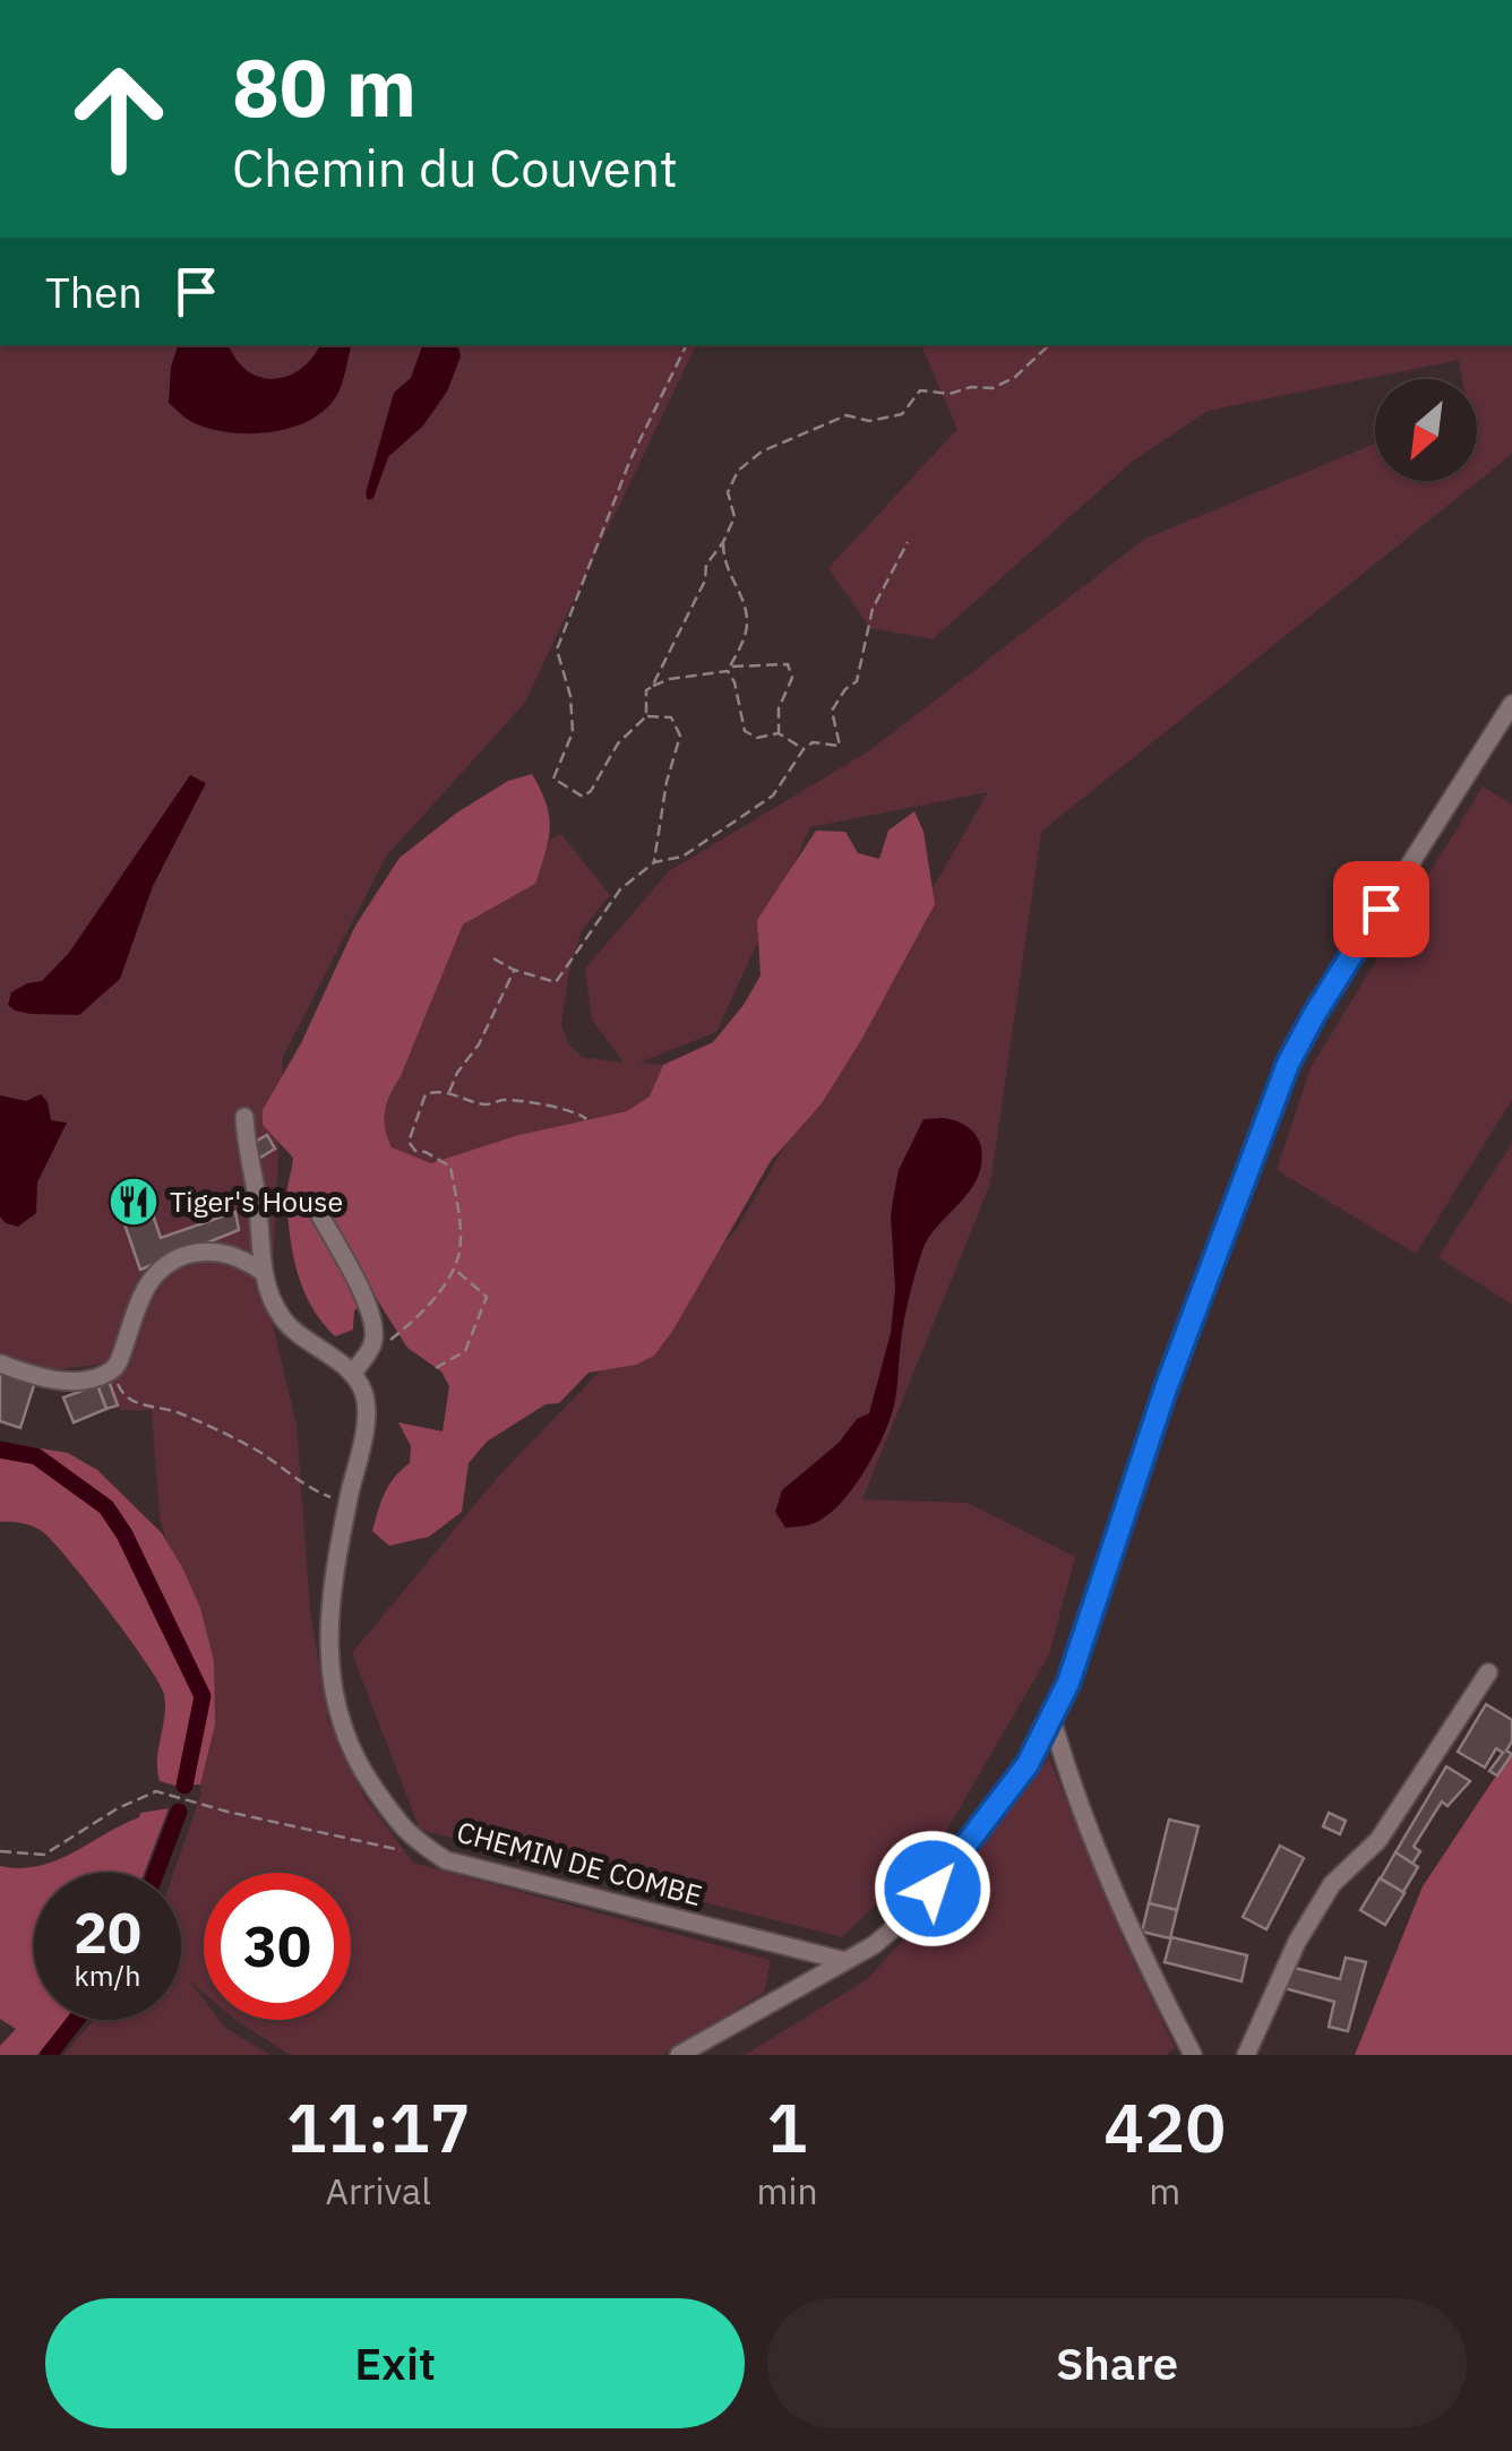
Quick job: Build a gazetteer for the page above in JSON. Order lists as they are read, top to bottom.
{
  "streets": {
    "street": ["CHEMIN DE COMBE"]
  },
  "places": {
    "restaurant": ["Tiger's House"]
  },
  "north": "bottom left",
  "page": {
    "turn": ["80 m", "Chemin du Couvent"],
    "then": "Then",
    "speed": "20 km/h",
    "limit": "30",
    "eta": [
      "11:17",
      "Arrival",
      "1",
      "min",
      "420",
      "m"
    ],
    "buttons": ["Exit", "Share"]
  }
}
